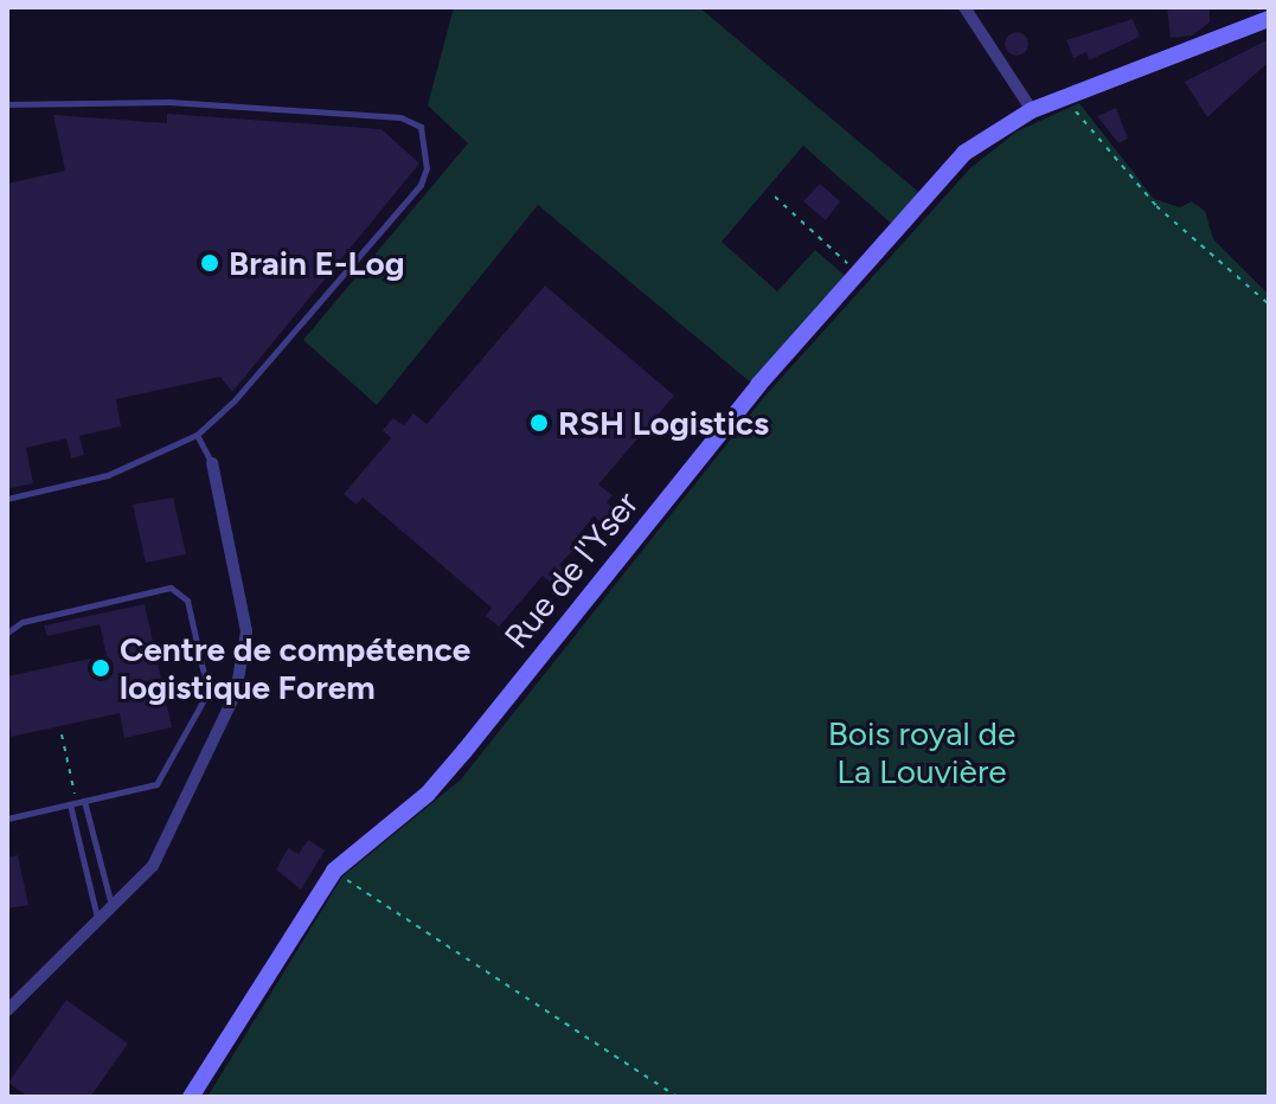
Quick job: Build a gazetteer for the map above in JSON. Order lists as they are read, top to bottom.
{
  "streets": {
    "street": ["Rue de l'Yser"]
  },
  "parks": ["Bois royal de La Louvière"],
  "places": ["Brain E-Log", "RSH Logistics", "Centre de compétence logistique Forem"]
}
